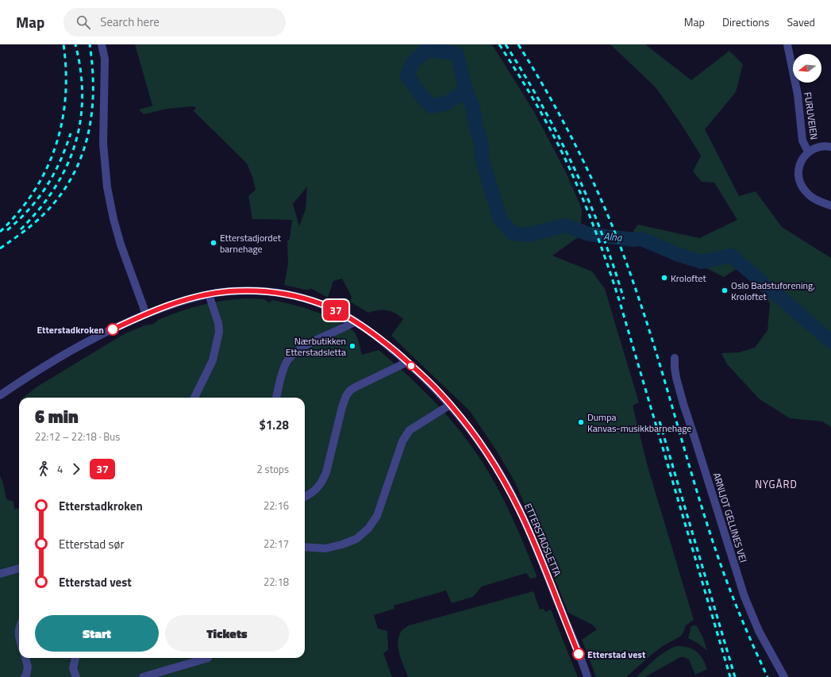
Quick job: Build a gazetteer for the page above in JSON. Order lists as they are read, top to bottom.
{
  "streets": {
    "street": ["FURUVEIEN", "ARNLJOT GELLINES VEI", "ETTERSTADSLETTA"]
  },
  "districts": ["NYGÅRD"],
  "water": ["Alna"],
  "places": [
    "Etterstadjordet barnehage",
    "Kroloftet",
    "Oslo Badstuforening, Kroloftet",
    "Etterstadkroken",
    "Nærbutikken Etterstadsletta",
    "Dumpa Kanvas-musikkbarnehage",
    "Etterstad vest"
  ],
  "lines": ["bus line 37"],
  "north": "left",
  "page": {
    "header": "Map",
    "search": "Search here",
    "nav": ["Map", "Directions", "Saved"],
    "on_map": "37",
    "heading": ["6 min", "22:12 – 22:18 · Bus", "$1.28"],
    "legs": ["4", "37", "2 stops"],
    "list": [
      {
        "name": "Etterstadkroken",
        "value": "22:16"
      },
      {
        "name": "Etterstad sør",
        "value": "22:17"
      },
      {
        "name": "Etterstad vest",
        "value": "22:18"
      }
    ],
    "buttons": ["Start", "Tickets"]
  }
}
